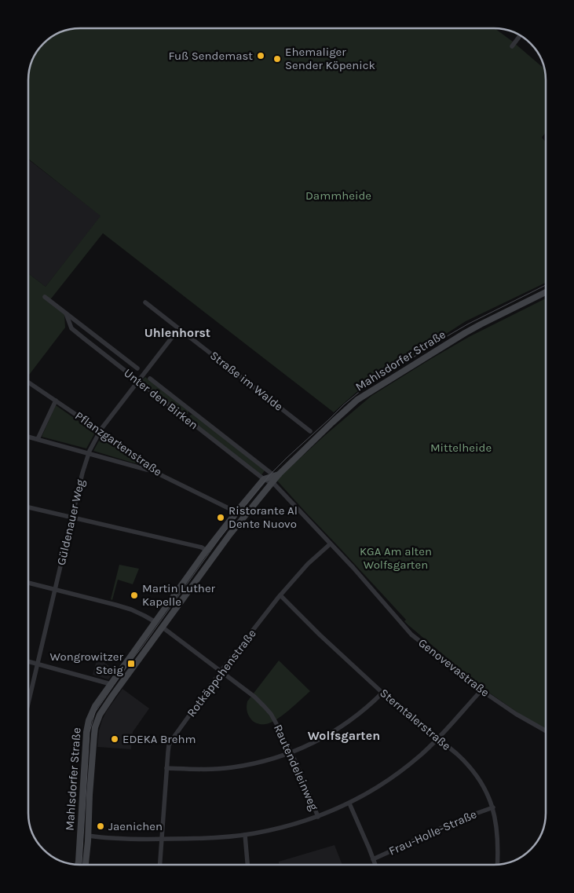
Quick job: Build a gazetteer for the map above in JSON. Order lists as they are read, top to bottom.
{
  "streets": {
    "main road": ["Mahlsdorfer Straße"],
    "street": [
      "Straße im Walde",
      "Unter den Birken",
      "Pflanzgartenstraße",
      "Güldenauer Weg",
      "Genovevastraße",
      "Rotkäppchenstraße",
      "Sterntalerstraße",
      "Rautendeleinweg",
      "Frau-Holle-Straße"
    ]
  },
  "crossings": [
    ["Mahlsdorfer Straße", "Unter den Birken"],
    ["Mahlsdorfer Straße", "Pflanzgartenstraße"],
    ["Mahlsdorfer Straße", "Genovevastraße"],
    ["Mahlsdorfer Straße", "Rautendeleinweg"],
    ["Straße im Walde", "Güldenauer Weg"],
    ["Unter den Birken", "Güldenauer Weg"],
    ["Unter den Birken", "Genovevastraße"],
    ["Pflanzgartenstraße", "Güldenauer Weg"],
    ["Genovevastraße", "Rotkäppchenstraße"],
    ["Rotkäppchenstraße", "Sterntalerstraße"],
    ["Rotkäppchenstraße", "Rautendeleinweg"],
    ["Sterntalerstraße", "Frau-Holle-Straße"]
  ],
  "districts": ["Uhlenhorst", "Wolfsgarten"],
  "parks": ["Dammheide", "Mittelheide", "KGA Am alten Wolfsgarten"],
  "places": {
    "other": [
      "Fuß Sendemast",
      "Ehemaliger Sender Köpenick",
      "Ristorante Al Dente Nuovo",
      "Martin Luther Kapelle",
      "EDEKA Brehm",
      "Jaenichen"
    ],
    "transit": ["Wongrowitzer Steig"]
  }
}
